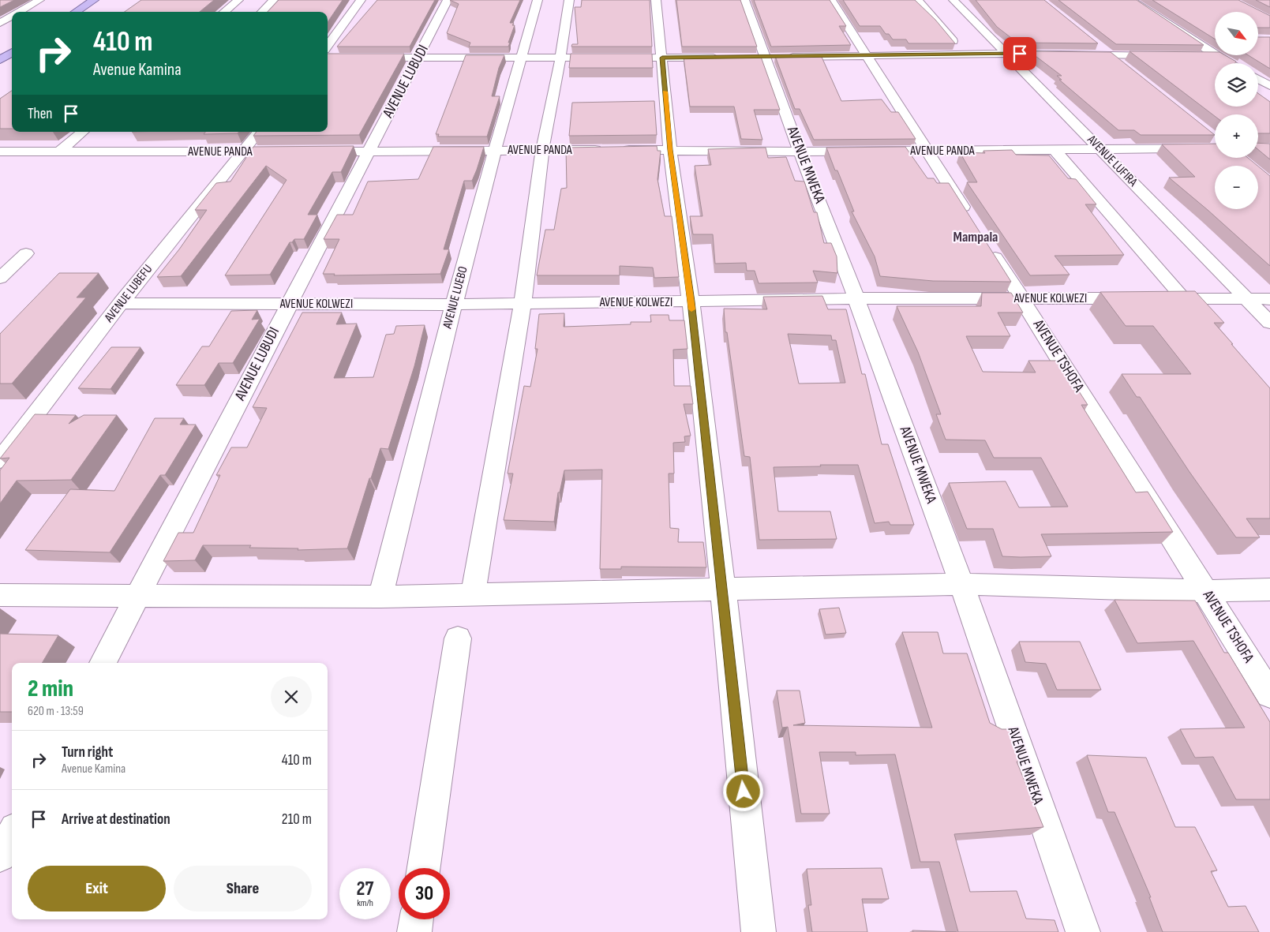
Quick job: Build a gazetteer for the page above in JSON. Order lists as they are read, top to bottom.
{
  "streets": {
    "street": [
      "AVENUE LUBUDI",
      "AVENUE PANDA",
      "AVENUE LUFIRA",
      "AVENUE MWEKA",
      "AVENUE LUBEFU",
      "AVENUE LUEBO",
      "AVENUE KOLWEZI",
      "AVENUE TSHOFA"
    ]
  },
  "crossings": [
    ["AVENUE LUBUDI", "AVENUE PANDA"],
    ["AVENUE LUBUDI", "AVENUE KOLWEZI"],
    ["AVENUE PANDA", "AVENUE LUFIRA"],
    ["AVENUE PANDA", "AVENUE MWEKA"],
    ["AVENUE PANDA", "AVENUE LUBEFU"],
    ["AVENUE PANDA", "AVENUE LUEBO"],
    ["AVENUE MWEKA", "AVENUE KOLWEZI"],
    ["AVENUE LUBEFU", "AVENUE KOLWEZI"],
    ["AVENUE LUEBO", "AVENUE KOLWEZI"],
    ["AVENUE KOLWEZI", "AVENUE TSHOFA"]
  ],
  "districts": ["Mampala"],
  "north": "bottom right",
  "page": {
    "map_buttons": ["+", "−"],
    "turn": ["410 m", "Avenue Kamina"],
    "then": "Then",
    "heading": ["2 min", "620 m · 13:59"],
    "list": [
      {
        "name": "Turn right",
        "note": "Avenue Kamina",
        "value": "410 m"
      },
      {
        "name": "Arrive at destination",
        "value": "210 m"
      }
    ],
    "buttons": ["Exit", "Share"],
    "speed": "27 km/h",
    "limit": "30"
  }
}
